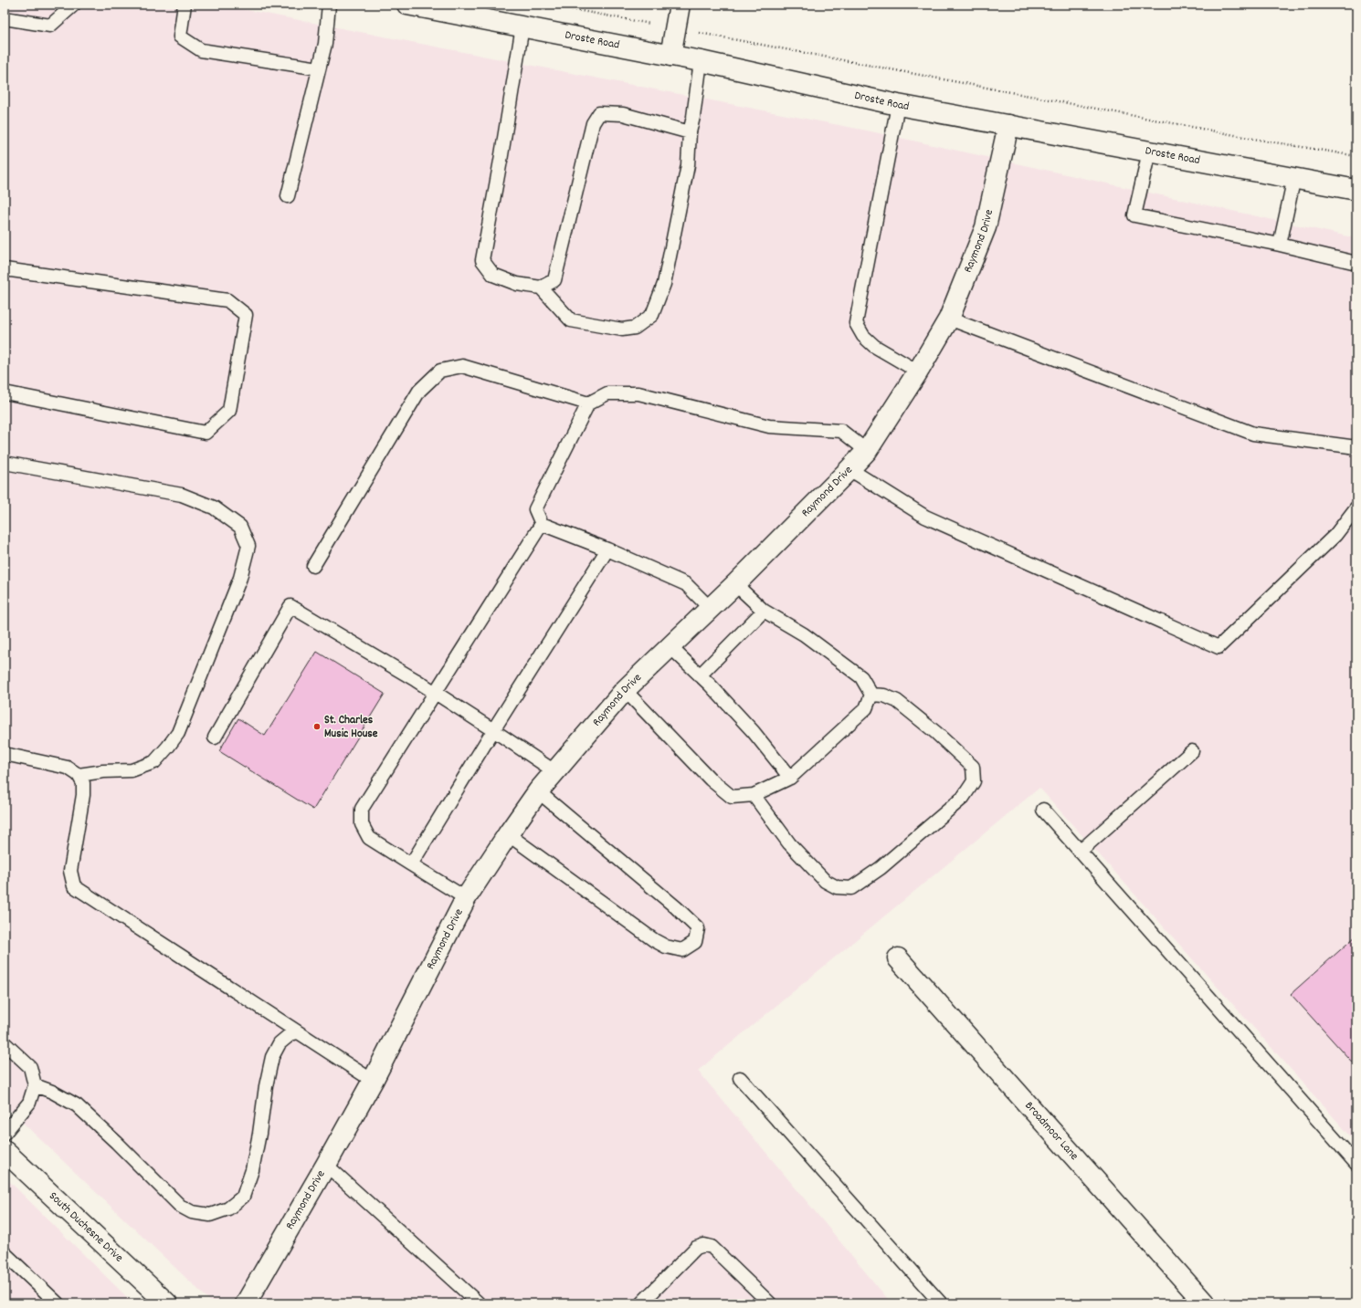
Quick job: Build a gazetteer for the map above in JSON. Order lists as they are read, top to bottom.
{
  "streets": {
    "street": [
      "Droste Road",
      "Raymond Drive",
      "Broadmoor Lane",
      "South Duchesne Drive"
    ]
  },
  "crossings": [
    ["Droste Road", "Raymond Drive"]
  ],
  "places": ["St. Charles Music House"]
}
